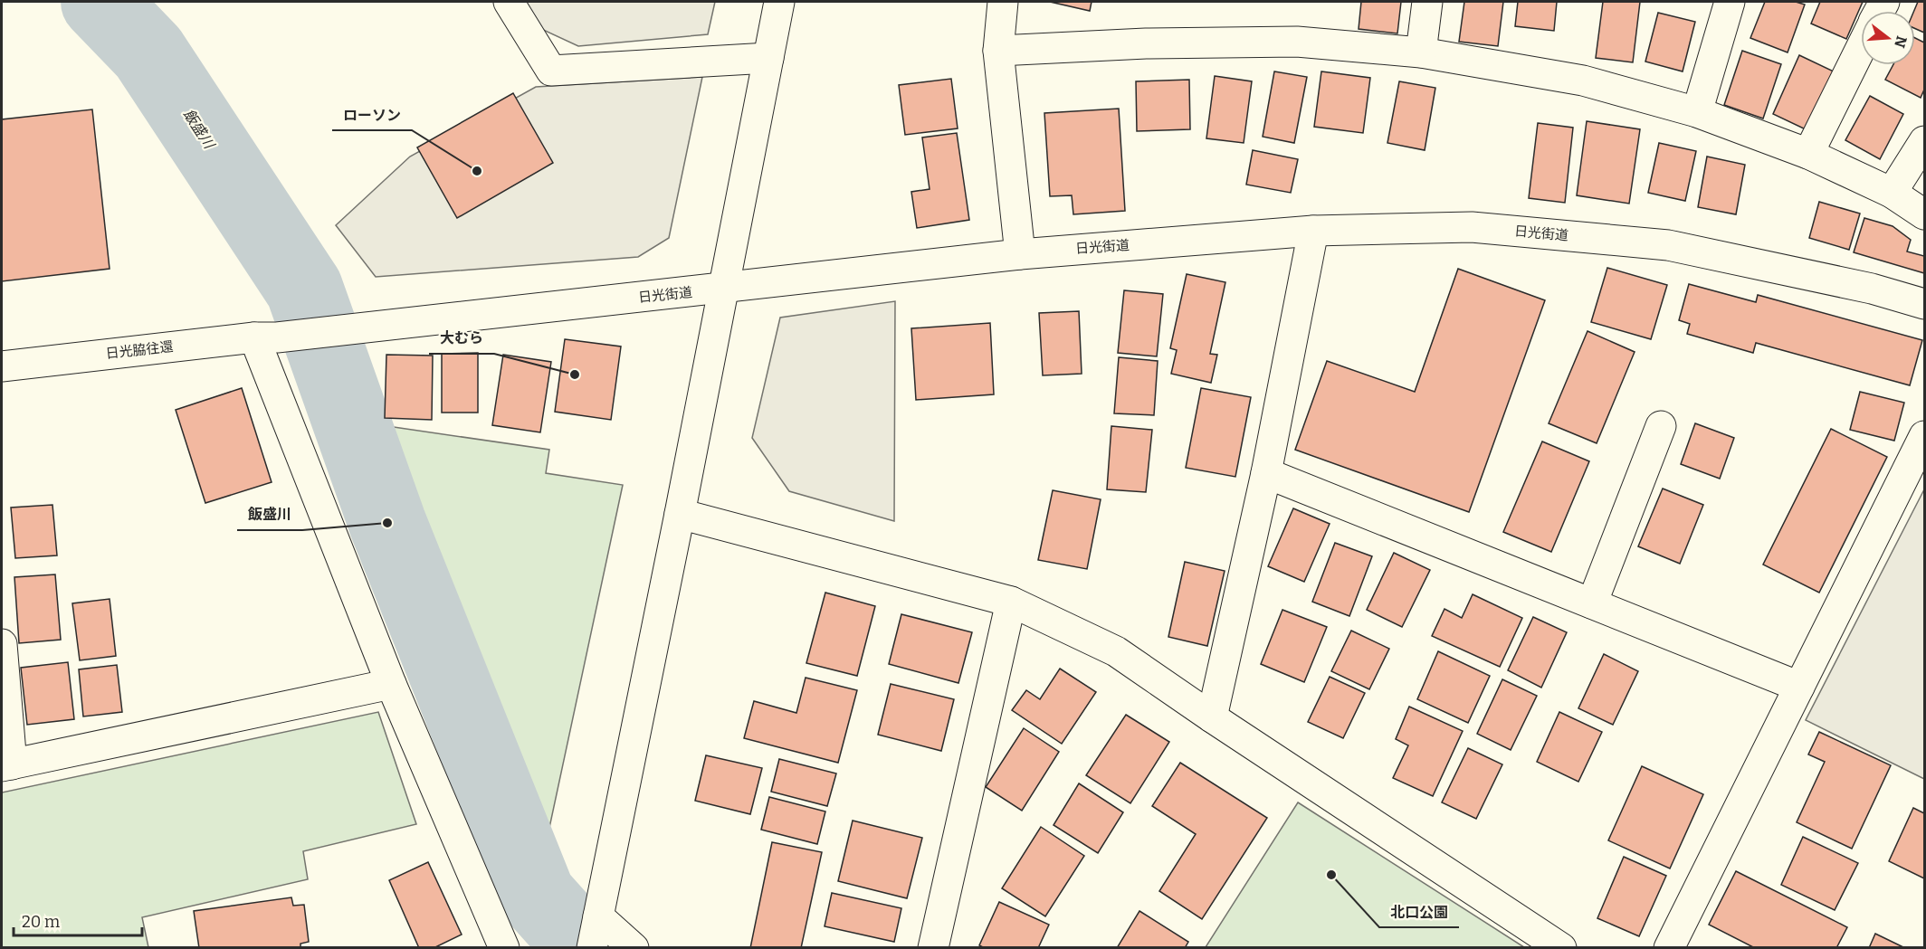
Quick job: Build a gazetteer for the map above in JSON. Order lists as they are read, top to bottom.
{
  "streets": {
    "street": ["日光街道", "日光脇往還"]
  },
  "crossings": [
    ["日光街道", "日光脇往還"]
  ],
  "water": ["飯盛川"],
  "places": [
    "ローソン",
    "大むら",
    "飯盛川",
    "北口公園"
  ],
  "scale_bar": "20 m",
  "north": "right"
}
